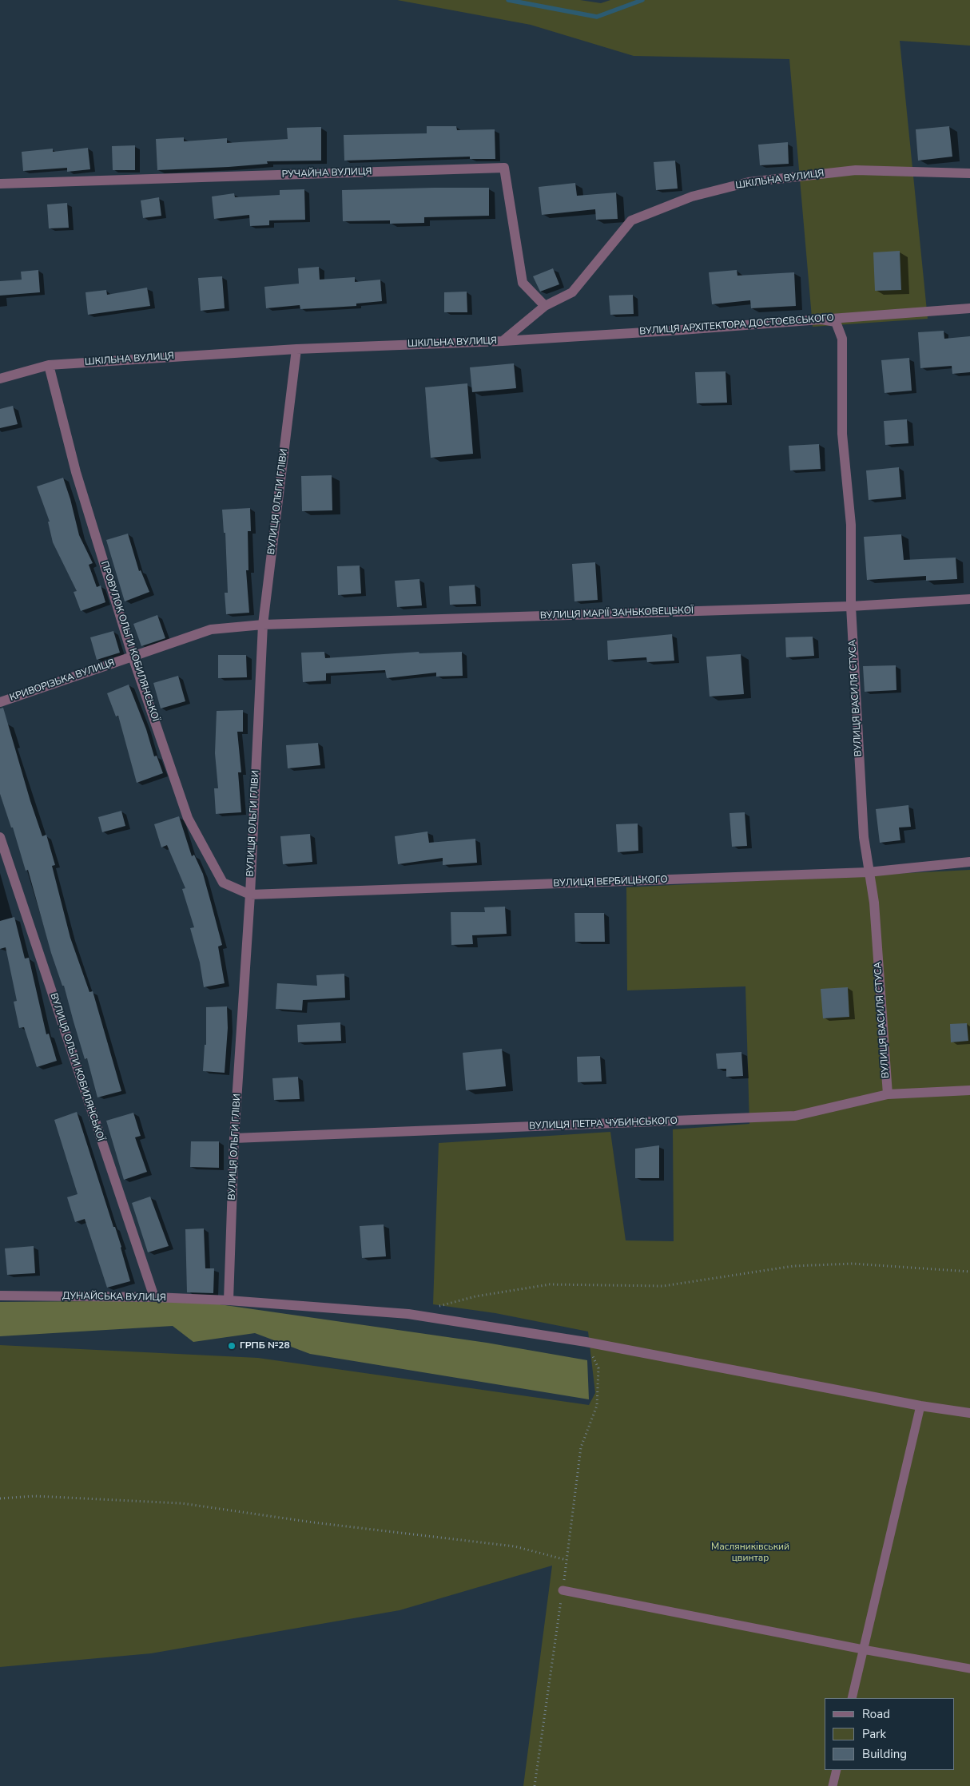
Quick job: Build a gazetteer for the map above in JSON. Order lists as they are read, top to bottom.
{
  "streets": {
    "street": [
      "РУЧАЙНА ВУЛИЦЯ",
      "ШКІЛЬНА ВУЛИЦЯ",
      "ВУЛИЦЯ АРХІТЕКТОРА ДОСТОЄВСЬКОГО",
      "ВУЛИЦЯ ОЛЬГИ ГЛІВИ",
      "ВУЛИЦЯ МАРІЇ ЗАНЬКОВЕЦЬКОЇ",
      "ПРОВУЛОК ОЛЬГИ КОБИЛЯНСЬКОЇ",
      "КРИВОРІЗЬКА ВУЛИЦЯ",
      "ВУЛИЦЯ ВАСИЛЯ СТУСА",
      "ВУЛИЦЯ ВЕРБИЦЬКОГО",
      "ВУЛИЦЯ ОЛЬГИ КОБИЛЯНСЬКОЇ",
      "ВУЛИЦЯ ПЕТРА ЧУБИНСЬКОГО",
      "ДУНАЙСЬКА ВУЛИЦЯ"
    ]
  },
  "crossings": [
    ["РУЧАЙНА ВУЛИЦЯ", "ШКІЛЬНА ВУЛИЦЯ"],
    ["ШКІЛЬНА ВУЛИЦЯ", "ВУЛИЦЯ АРХІТЕКТОРА ДОСТОЄВСЬКОГО"],
    ["ШКІЛЬНА ВУЛИЦЯ", "ВУЛИЦЯ ОЛЬГИ ГЛІВИ"],
    ["ШКІЛЬНА ВУЛИЦЯ", "ПРОВУЛОК ОЛЬГИ КОБИЛЯНСЬКОЇ"],
    ["ВУЛИЦЯ АРХІТЕКТОРА ДОСТОЄВСЬКОГО", "ВУЛИЦЯ ВАСИЛЯ СТУСА"],
    ["ВУЛИЦЯ ОЛЬГИ ГЛІВИ", "ВУЛИЦЯ МАРІЇ ЗАНЬКОВЕЦЬКОЇ"],
    ["ВУЛИЦЯ ОЛЬГИ ГЛІВИ", "ПРОВУЛОК ОЛЬГИ КОБИЛЯНСЬКОЇ"],
    ["ВУЛИЦЯ ОЛЬГИ ГЛІВИ", "КРИВОРІЗЬКА ВУЛИЦЯ"],
    ["ВУЛИЦЯ ОЛЬГИ ГЛІВИ", "ВУЛИЦЯ ВЕРБИЦЬКОГО"],
    ["ВУЛИЦЯ ОЛЬГИ ГЛІВИ", "ВУЛИЦЯ ПЕТРА ЧУБИНСЬКОГО"],
    ["ВУЛИЦЯ ОЛЬГИ ГЛІВИ", "ДУНАЙСЬКА ВУЛИЦЯ"],
    ["ВУЛИЦЯ МАРІЇ ЗАНЬКОВЕЦЬКОЇ", "КРИВОРІЗЬКА ВУЛИЦЯ"],
    ["ВУЛИЦЯ МАРІЇ ЗАНЬКОВЕЦЬКОЇ", "ВУЛИЦЯ ВАСИЛЯ СТУСА"],
    ["ПРОВУЛОК ОЛЬГИ КОБИЛЯНСЬКОЇ", "КРИВОРІЗЬКА ВУЛИЦЯ"],
    ["ПРОВУЛОК ОЛЬГИ КОБИЛЯНСЬКОЇ", "ВУЛИЦЯ ВЕРБИЦЬКОГО"],
    ["ВУЛИЦЯ ВАСИЛЯ СТУСА", "ВУЛИЦЯ ВЕРБИЦЬКОГО"],
    ["ВУЛИЦЯ ВАСИЛЯ СТУСА", "ВУЛИЦЯ ПЕТРА ЧУБИНСЬКОГО"],
    ["ВУЛИЦЯ ОЛЬГИ КОБИЛЯНСЬКОЇ", "ДУНАЙСЬКА ВУЛИЦЯ"]
  ],
  "parks": ["Масляниківський цвинтар"],
  "places": ["ГРПБ №28"],
  "legend": ["Road", "Park", "Building"]
}
